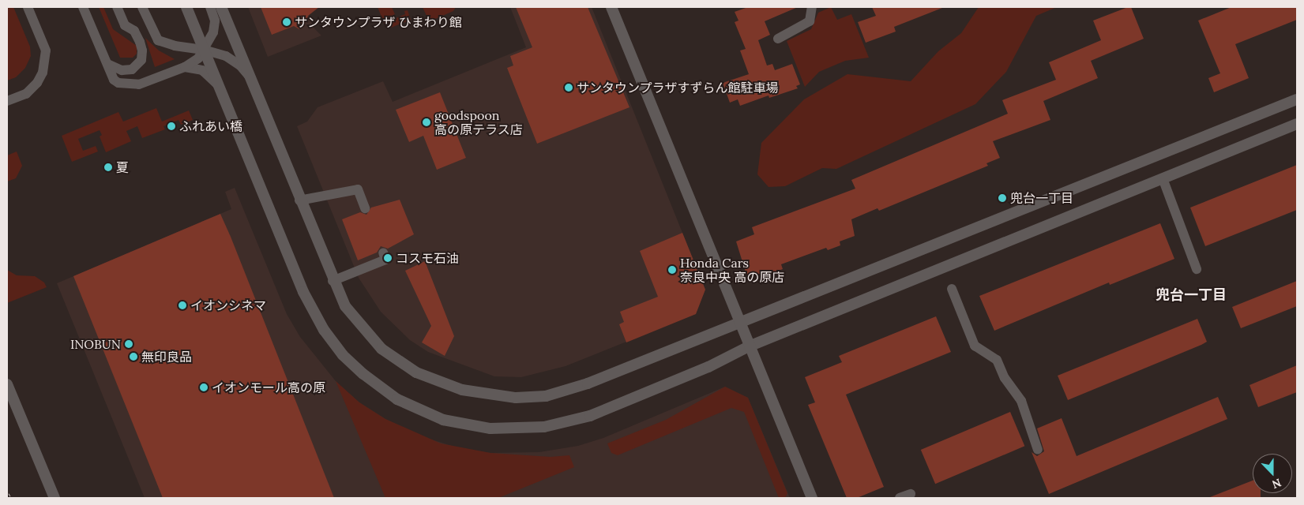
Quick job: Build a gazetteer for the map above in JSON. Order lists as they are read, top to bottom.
{
  "districts": ["兜台一丁目"],
  "places": [
    "サンタウンプラザ ひまわり館",
    "サンタウンプラザすずらん館駐車場",
    "goodspoon 高の原テラス店",
    "ふれあい橋",
    "夏",
    "兜台一丁目",
    "コスモ石油",
    "Honda Cars 奈良中央 高の原店",
    "イオンシネマ",
    "INOBUN",
    "無印良品",
    "イオンモール高の原"
  ],
  "north": "bottom"
}
